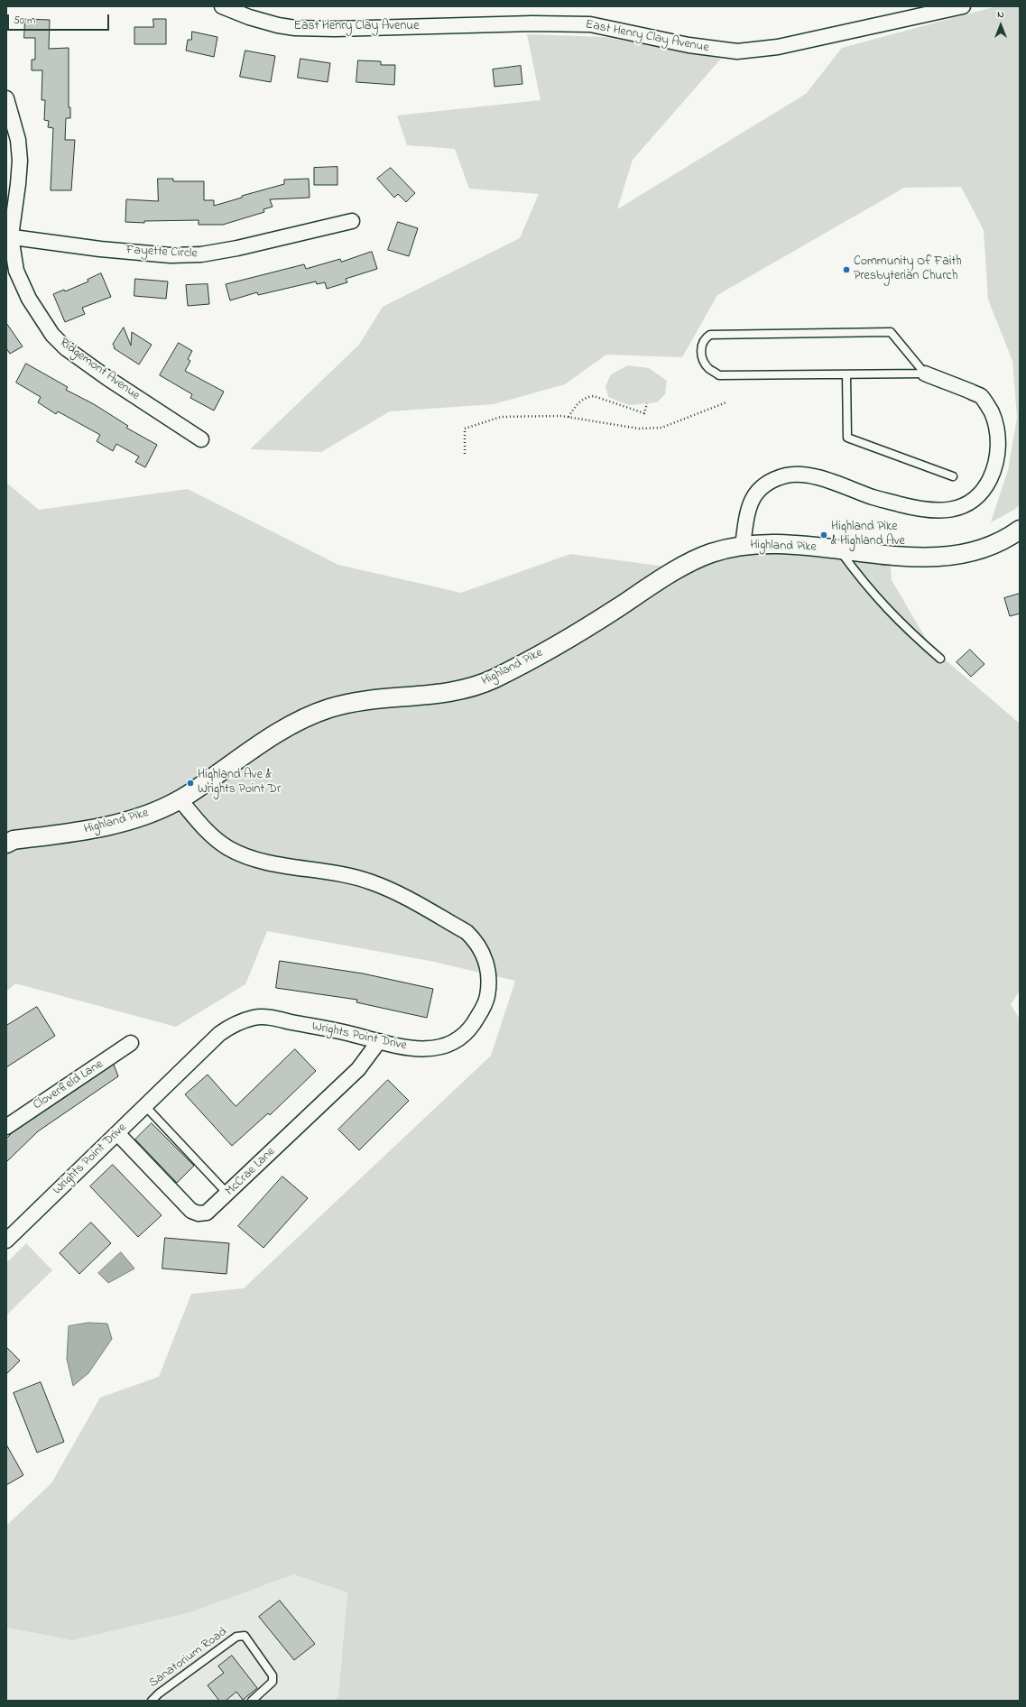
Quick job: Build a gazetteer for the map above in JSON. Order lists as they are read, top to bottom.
{
  "streets": {
    "street": [
      "East Henry Clay Avenue",
      "Fayette Circle",
      "Ridgemont Avenue",
      "Highland Pike",
      "Wrights Point Drive",
      "Cloverfield Lane",
      "McCrae Lane"
    ],
    "lane": ["Sanatorium Road"]
  },
  "crossings": [
    ["Fayette Circle", "Ridgemont Avenue"],
    ["Highland Pike", "Wrights Point Drive"],
    ["Wrights Point Drive", "McCrae Lane"]
  ],
  "places": ["Community Of Faith Presbyterian Church", "Highland Pike & Highland Ave", "Highland Ave & Wrights Point Dr"],
  "scale_bar": "50 m",
  "north": "top"
}
